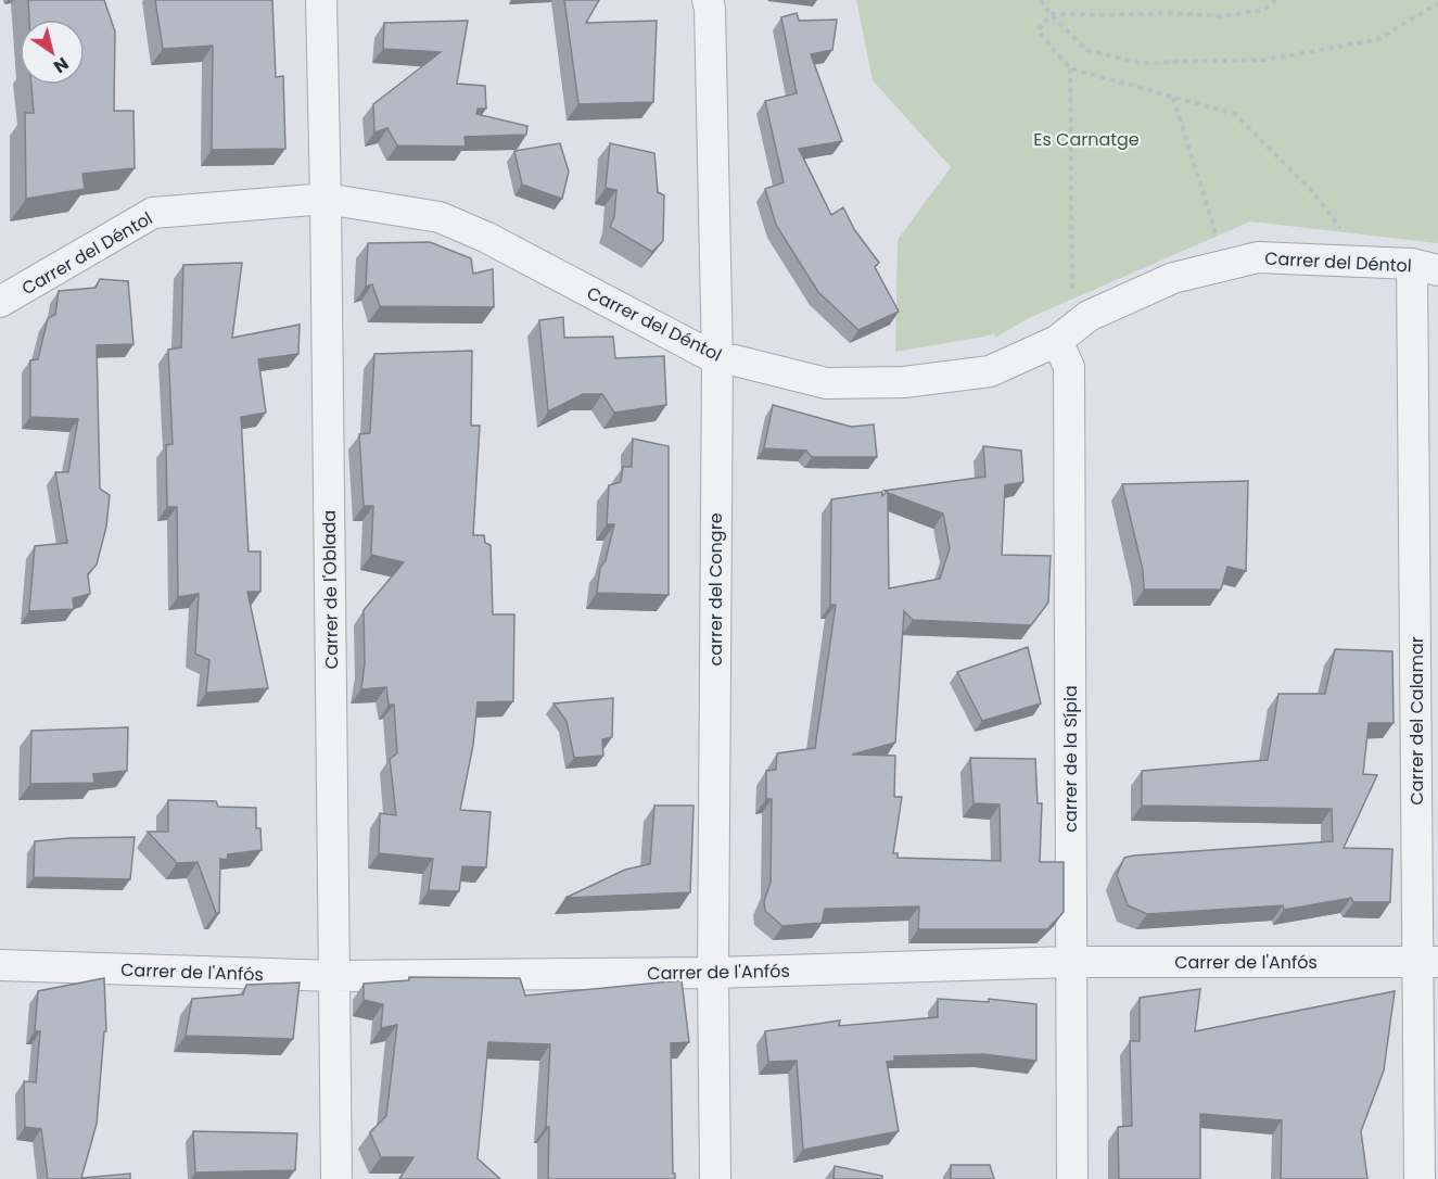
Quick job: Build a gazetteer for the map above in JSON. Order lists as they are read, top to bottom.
{
  "streets": {
    "street": [
      "Carrer del Déntol",
      "Carrer de l'Oblada",
      "carrer del Congre",
      "Carrer del Calamar",
      "carrer de la Sípia",
      "Carrer de l'Anfós"
    ]
  },
  "crossings": [
    ["Carrer del Déntol", "Carrer de l'Oblada"],
    ["Carrer del Déntol", "carrer del Congre"],
    ["Carrer del Déntol", "Carrer del Calamar"],
    ["Carrer del Déntol", "carrer de la Sípia"],
    ["Carrer de l'Oblada", "Carrer de l'Anfós"],
    ["carrer del Congre", "Carrer de l'Anfós"],
    ["Carrer del Calamar", "Carrer de l'Anfós"],
    ["carrer de la Sípia", "Carrer de l'Anfós"]
  ],
  "parks": ["Es Carnatge"],
  "north": "bottom right"
}
